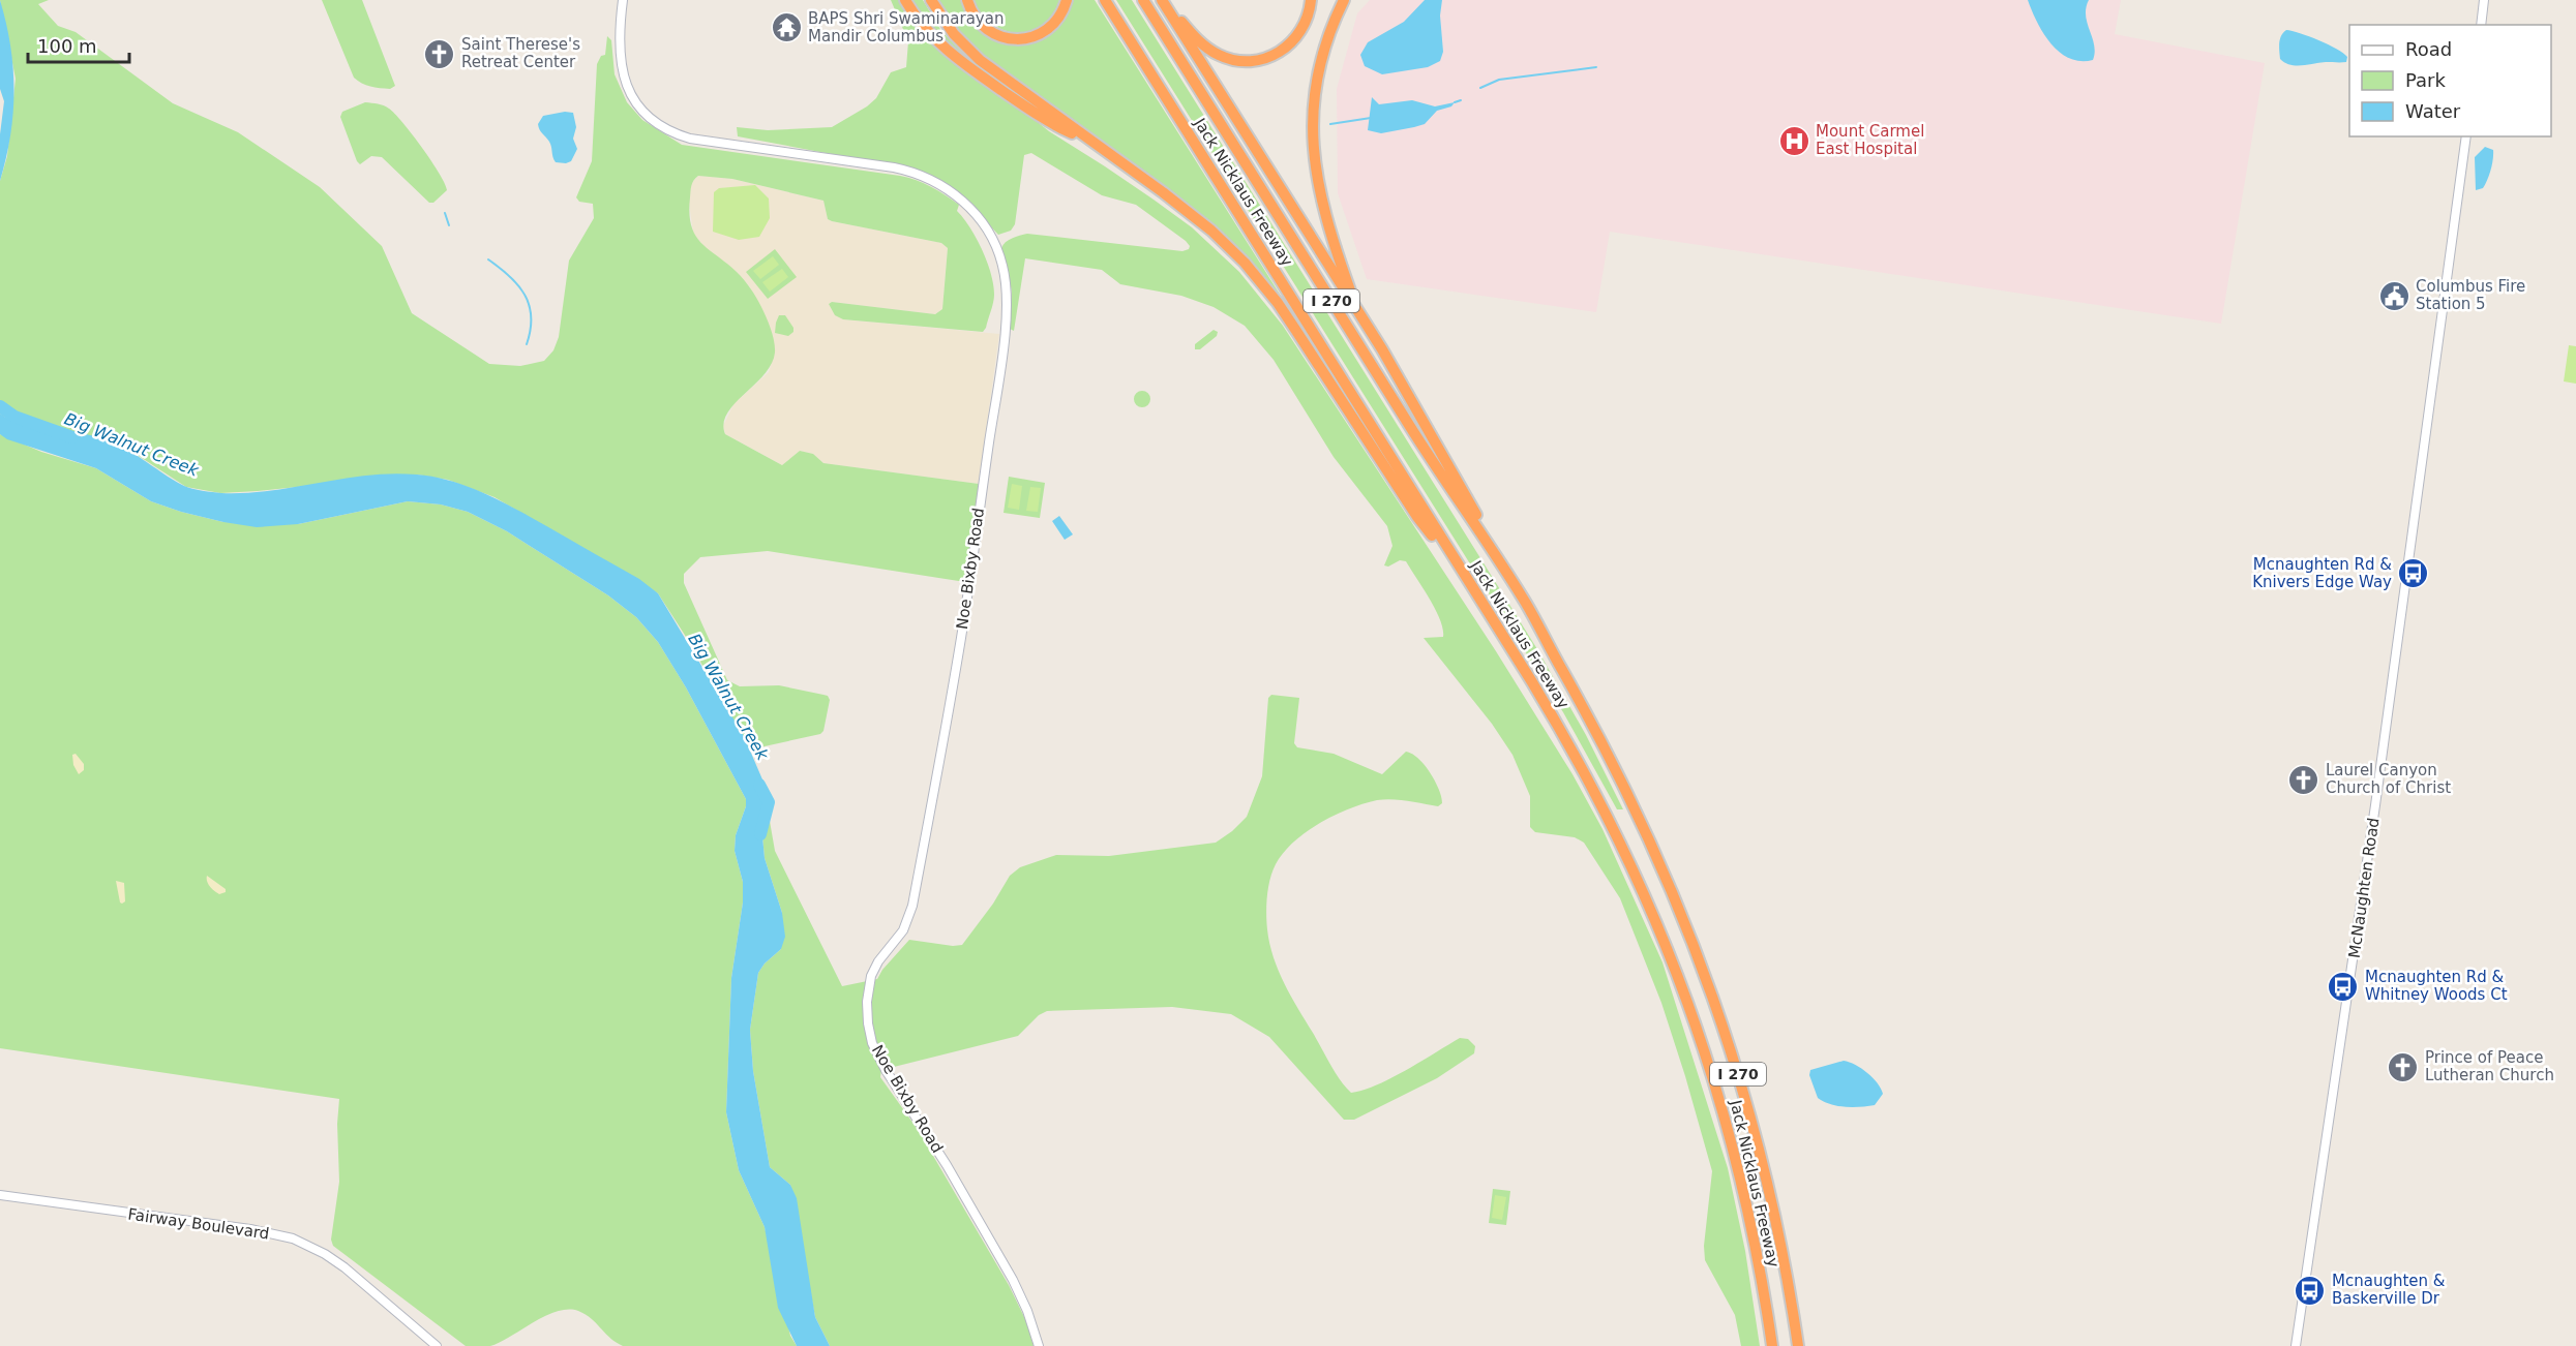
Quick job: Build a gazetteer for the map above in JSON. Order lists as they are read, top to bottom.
{
  "streets": {
    "highway": ["Jack Nicklaus Freeway", "I 270"],
    "street": ["Noe Bixby Road", "McNaughten Road", "Fairway Boulevard"]
  },
  "water": ["Big Walnut Creek"],
  "places": {
    "temple": ["BAPS Shri Swaminarayan Mandir Columbus"],
    "church": ["Saint Therese's Retreat Center", "Laurel Canyon Church of Christ", "Prince of Peace Lutheran Church"],
    "hospital": ["Mount Carmel East Hospital"],
    "public building": ["Columbus Fire Station 5"],
    "bus stop": ["Mcnaughten Rd & Knivers Edge Way", "Mcnaughten Rd & Whitney Woods Ct", "Mcnaughten & Baskerville Dr"]
  },
  "legend": ["Road", "Park", "Water"],
  "scale_bar": "100 m"
}
